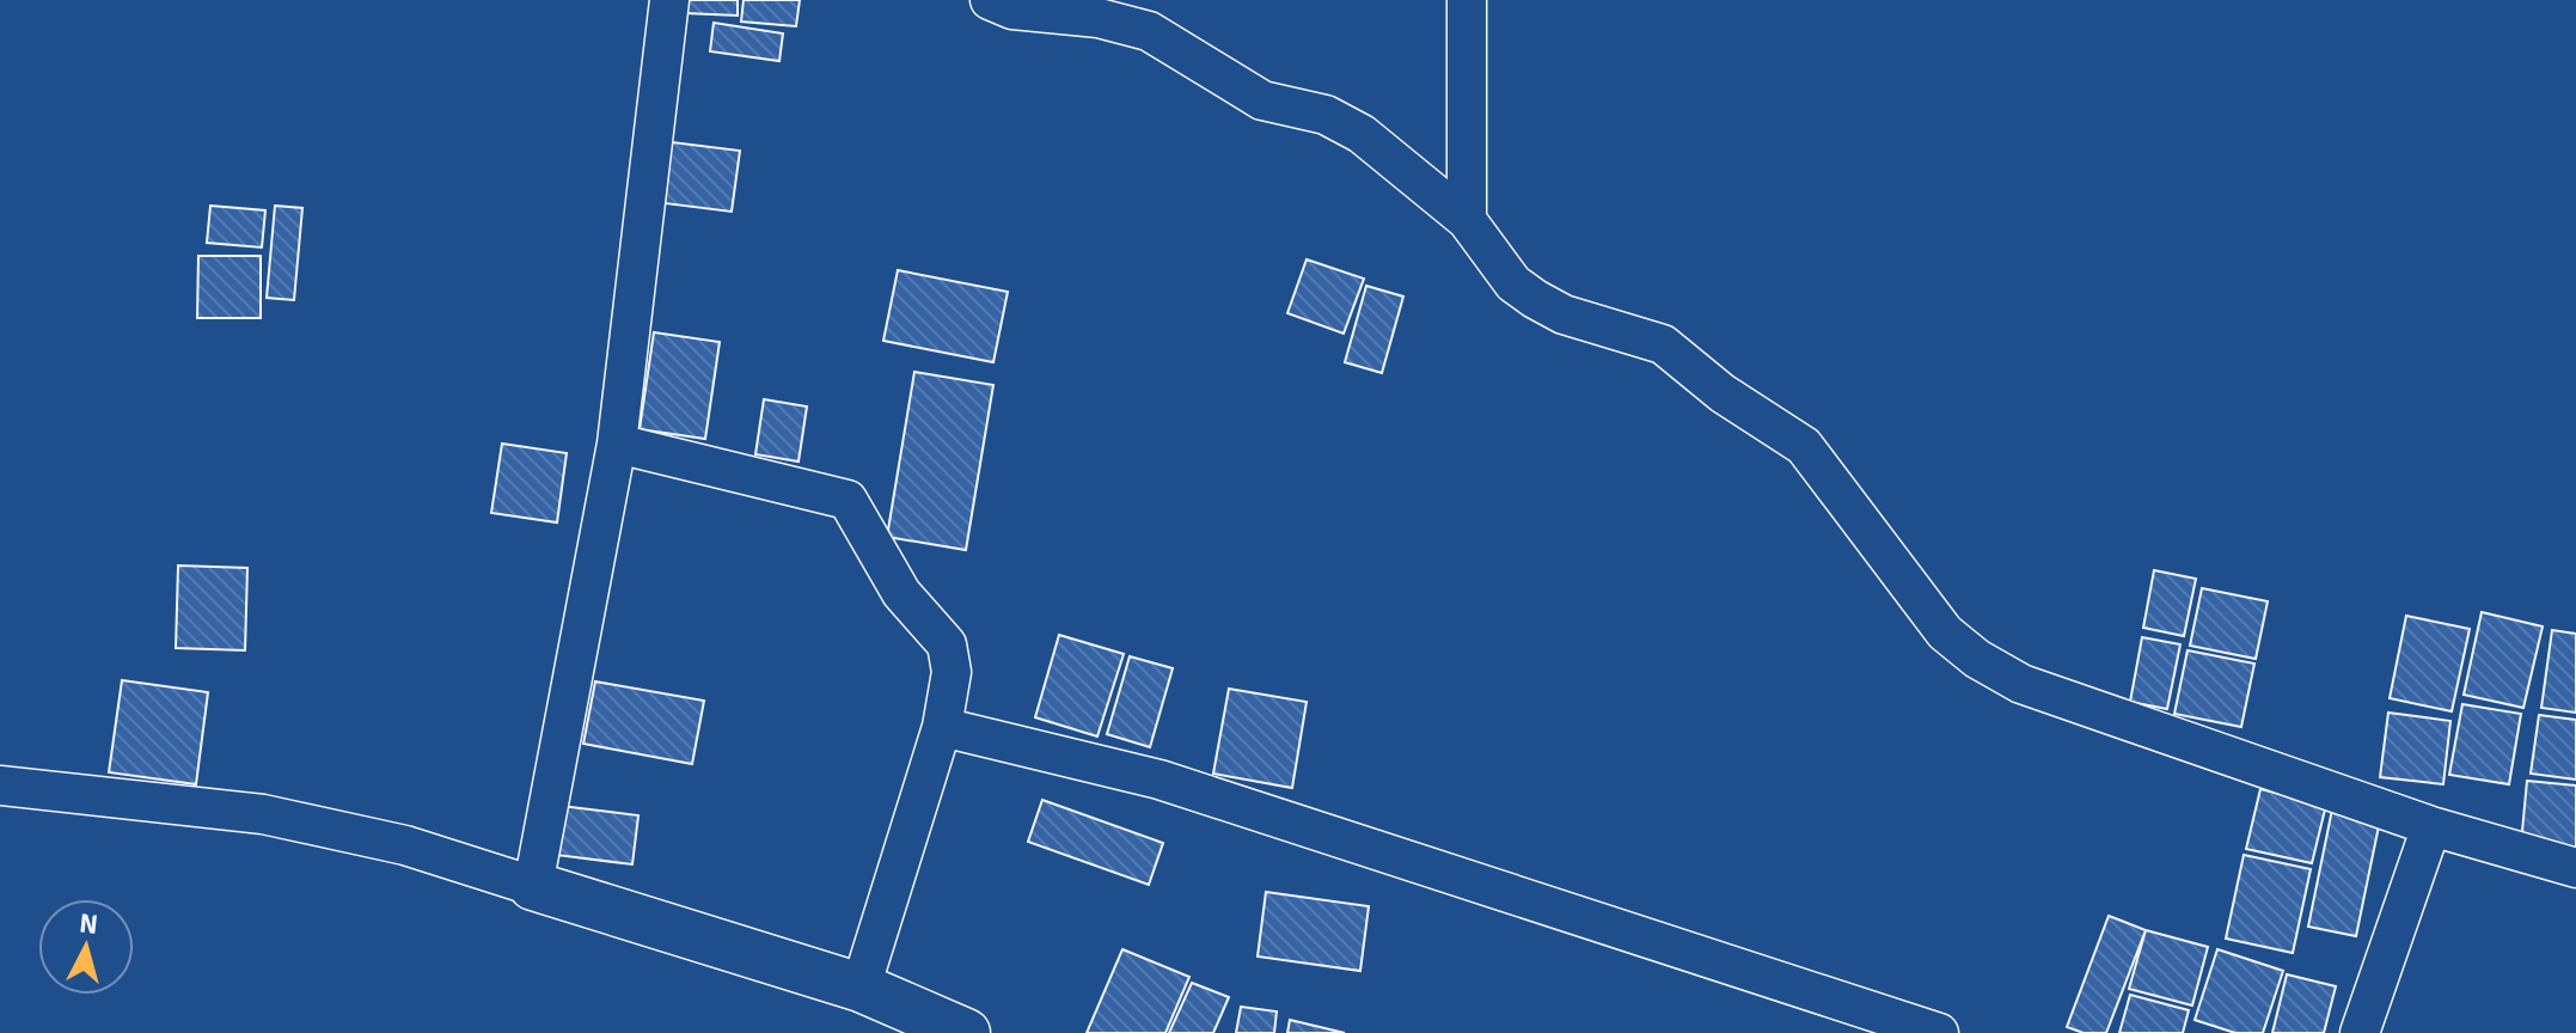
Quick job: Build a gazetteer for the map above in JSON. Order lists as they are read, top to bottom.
{
  "north": "top"
}
